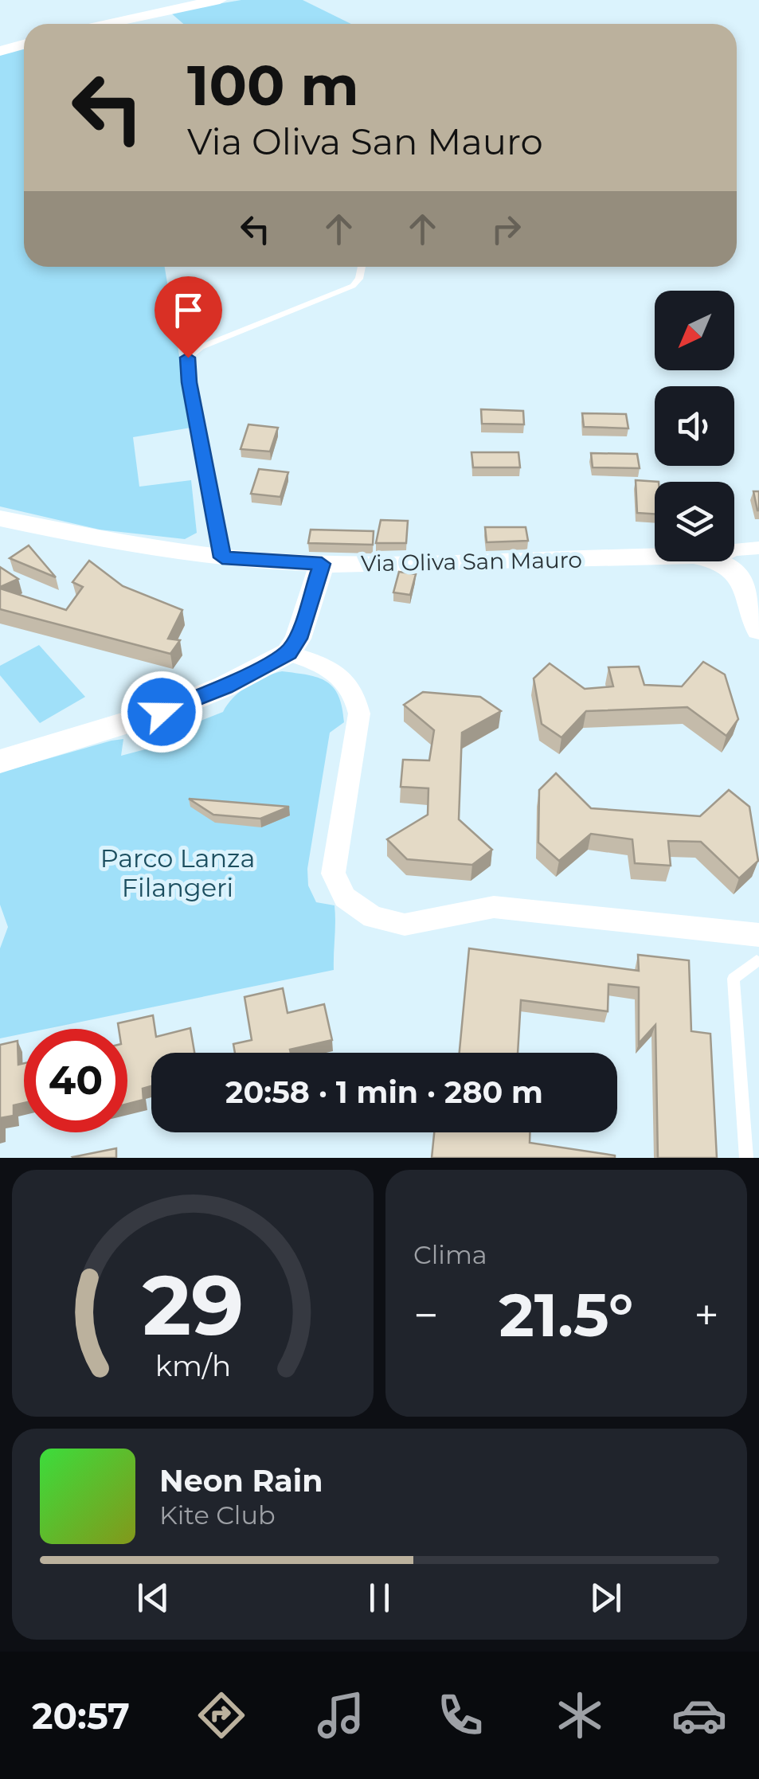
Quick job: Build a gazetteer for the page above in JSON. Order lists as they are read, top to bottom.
{
  "streets": {
    "street": ["Via Oliva San Mauro"]
  },
  "parks": ["Parco Lanza Filangeri"],
  "north": "bottom left",
  "page": {
    "turn": ["100 m", "Via Oliva San Mauro"],
    "limit": "40",
    "trip": "20:58 · 1 min · 280 m",
    "tile": "Clima",
    "heat": ["−", "21.5°", "+"],
    "song": ["Neon Rain", "Kite Club"],
    "tabs": "20:57",
    "gauge": ["29", "km/h"]
  }
}
